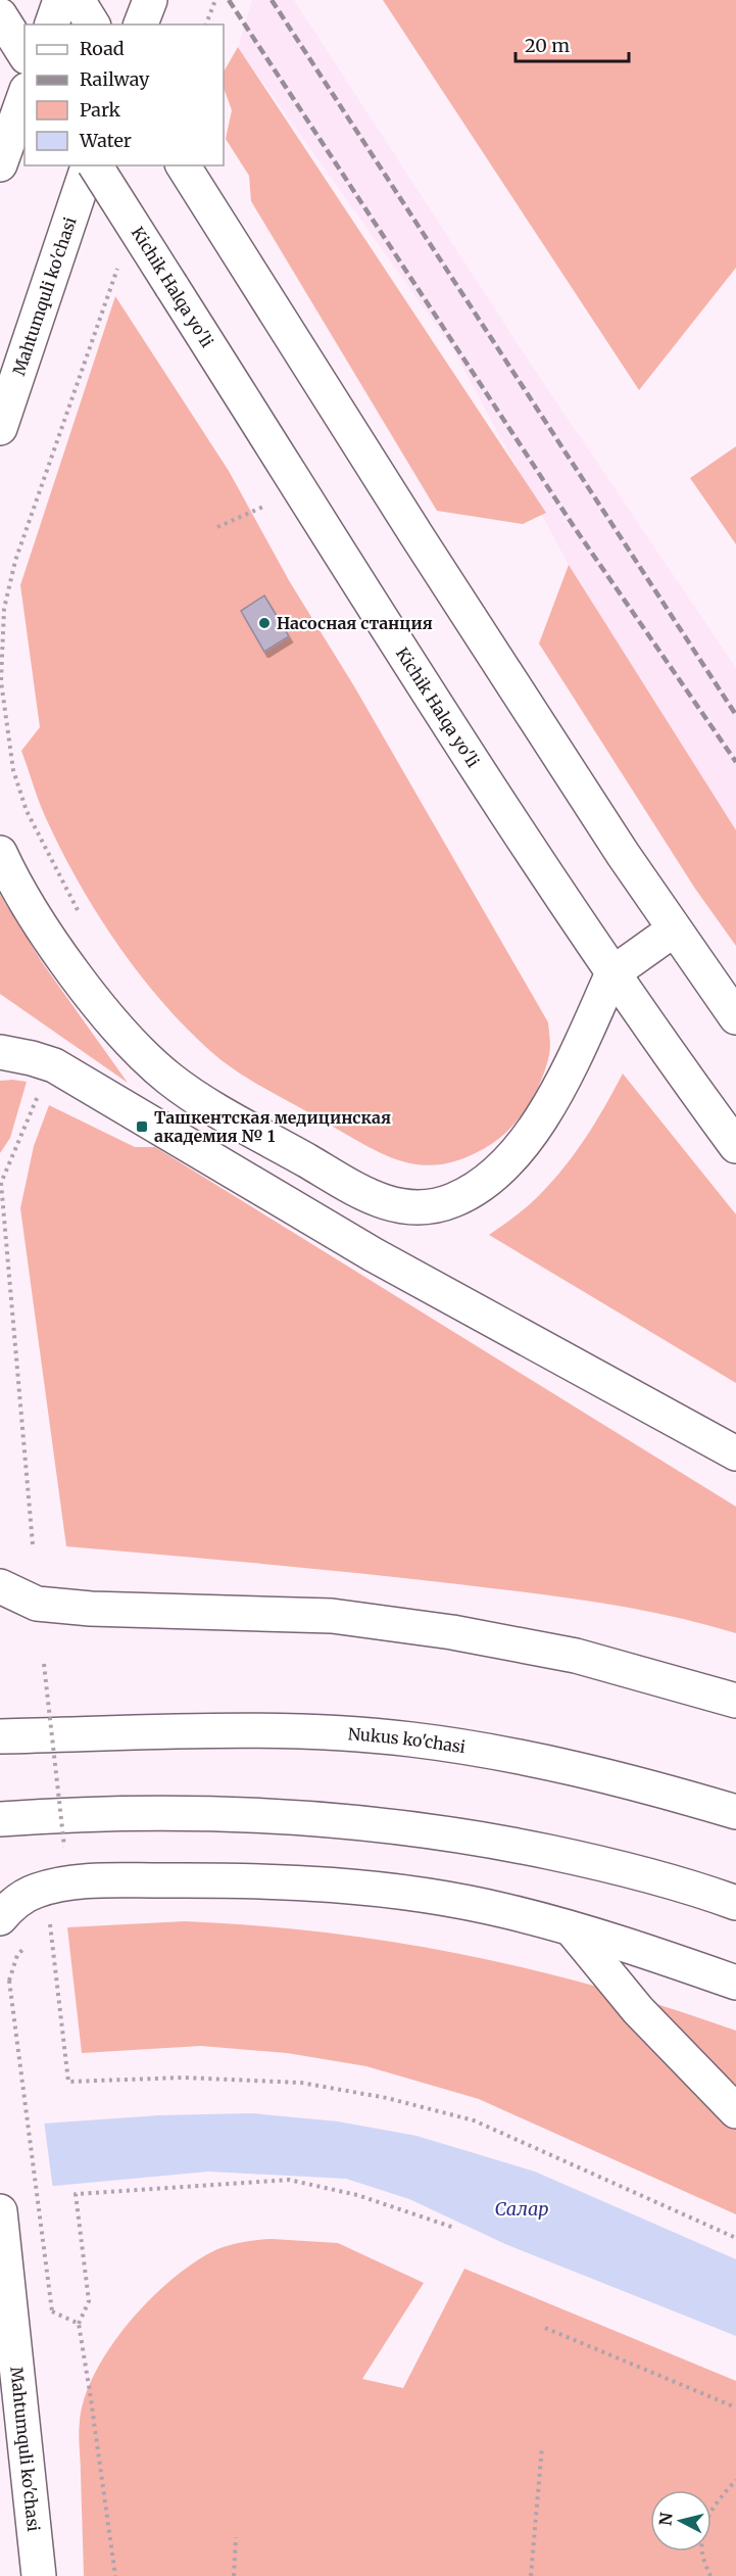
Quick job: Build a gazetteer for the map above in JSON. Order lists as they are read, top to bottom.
{
  "streets": {
    "main road": ["Kichik Halqa yo'li", "Mahtumquli ko'chasi", "Nukus ko'chasi"]
  },
  "water": ["Салар"],
  "places": {
    "other": ["Насосная станция"],
    "transit": ["Ташкентская медицинская академия № 1"]
  },
  "legend": [
    "Road",
    "Railway",
    "Park",
    "Water"
  ],
  "scale_bar": "20 m",
  "north": "left"
}
